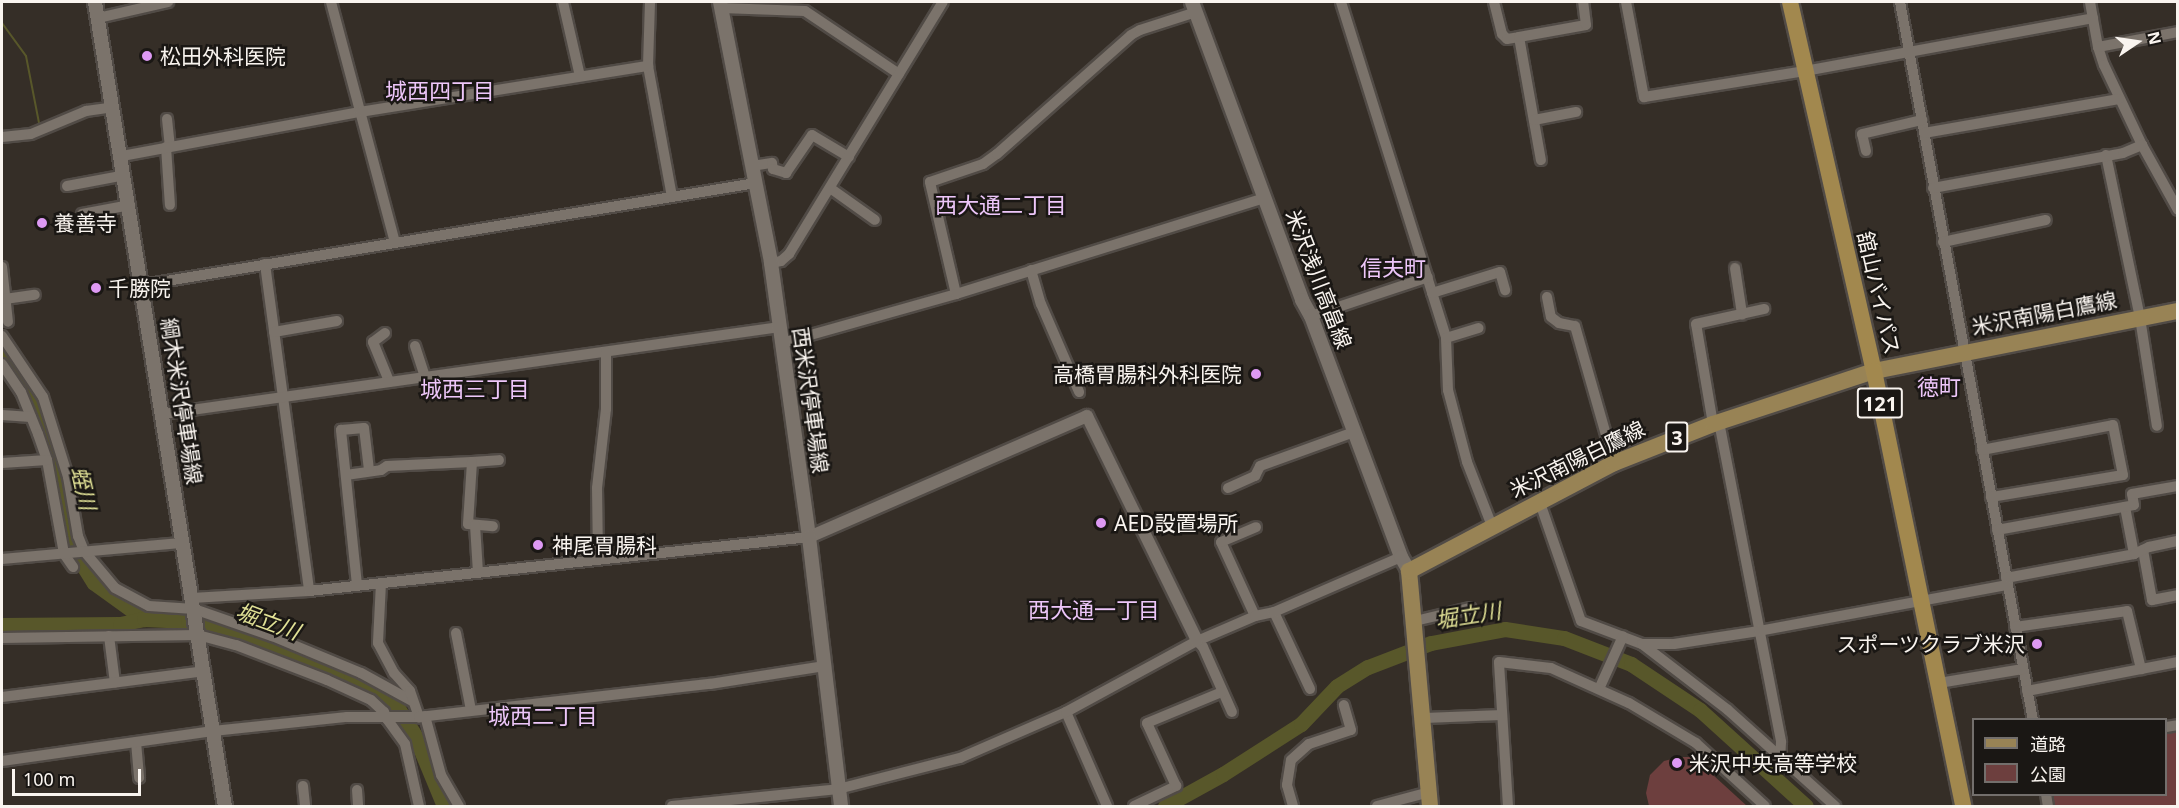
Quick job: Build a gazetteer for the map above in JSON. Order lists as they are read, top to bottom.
{
  "streets": {
    "highway": ["舘山バイパス", "121"],
    "main road": [
      "米沢浅川高畠線",
      "米沢南陽白鷹線",
      "西米沢停車場線",
      "綱木米沢停車場線",
      "3"
    ]
  },
  "crossings": [
    ["米沢浅川高畠線", "米沢南陽白鷹線"],
    ["舘山バイパス", "米沢南陽白鷹線"]
  ],
  "districts": [
    "城西四丁目",
    "西大通二丁目",
    "信夫町",
    "徳町",
    "城西三丁目",
    "西大通一丁目",
    "城西二丁目"
  ],
  "water": ["蛭川", "堀立川"],
  "places": [
    "松田外科医院",
    "養善寺",
    "千勝院",
    "高橋胃腸科外科医院",
    "AED設置場所",
    "神尾胃腸科",
    "スポーツクラブ米沢",
    "米沢中央高等学校"
  ],
  "legend": ["道路", "公園"],
  "scale_bar": "100 m",
  "north": "right"
}
